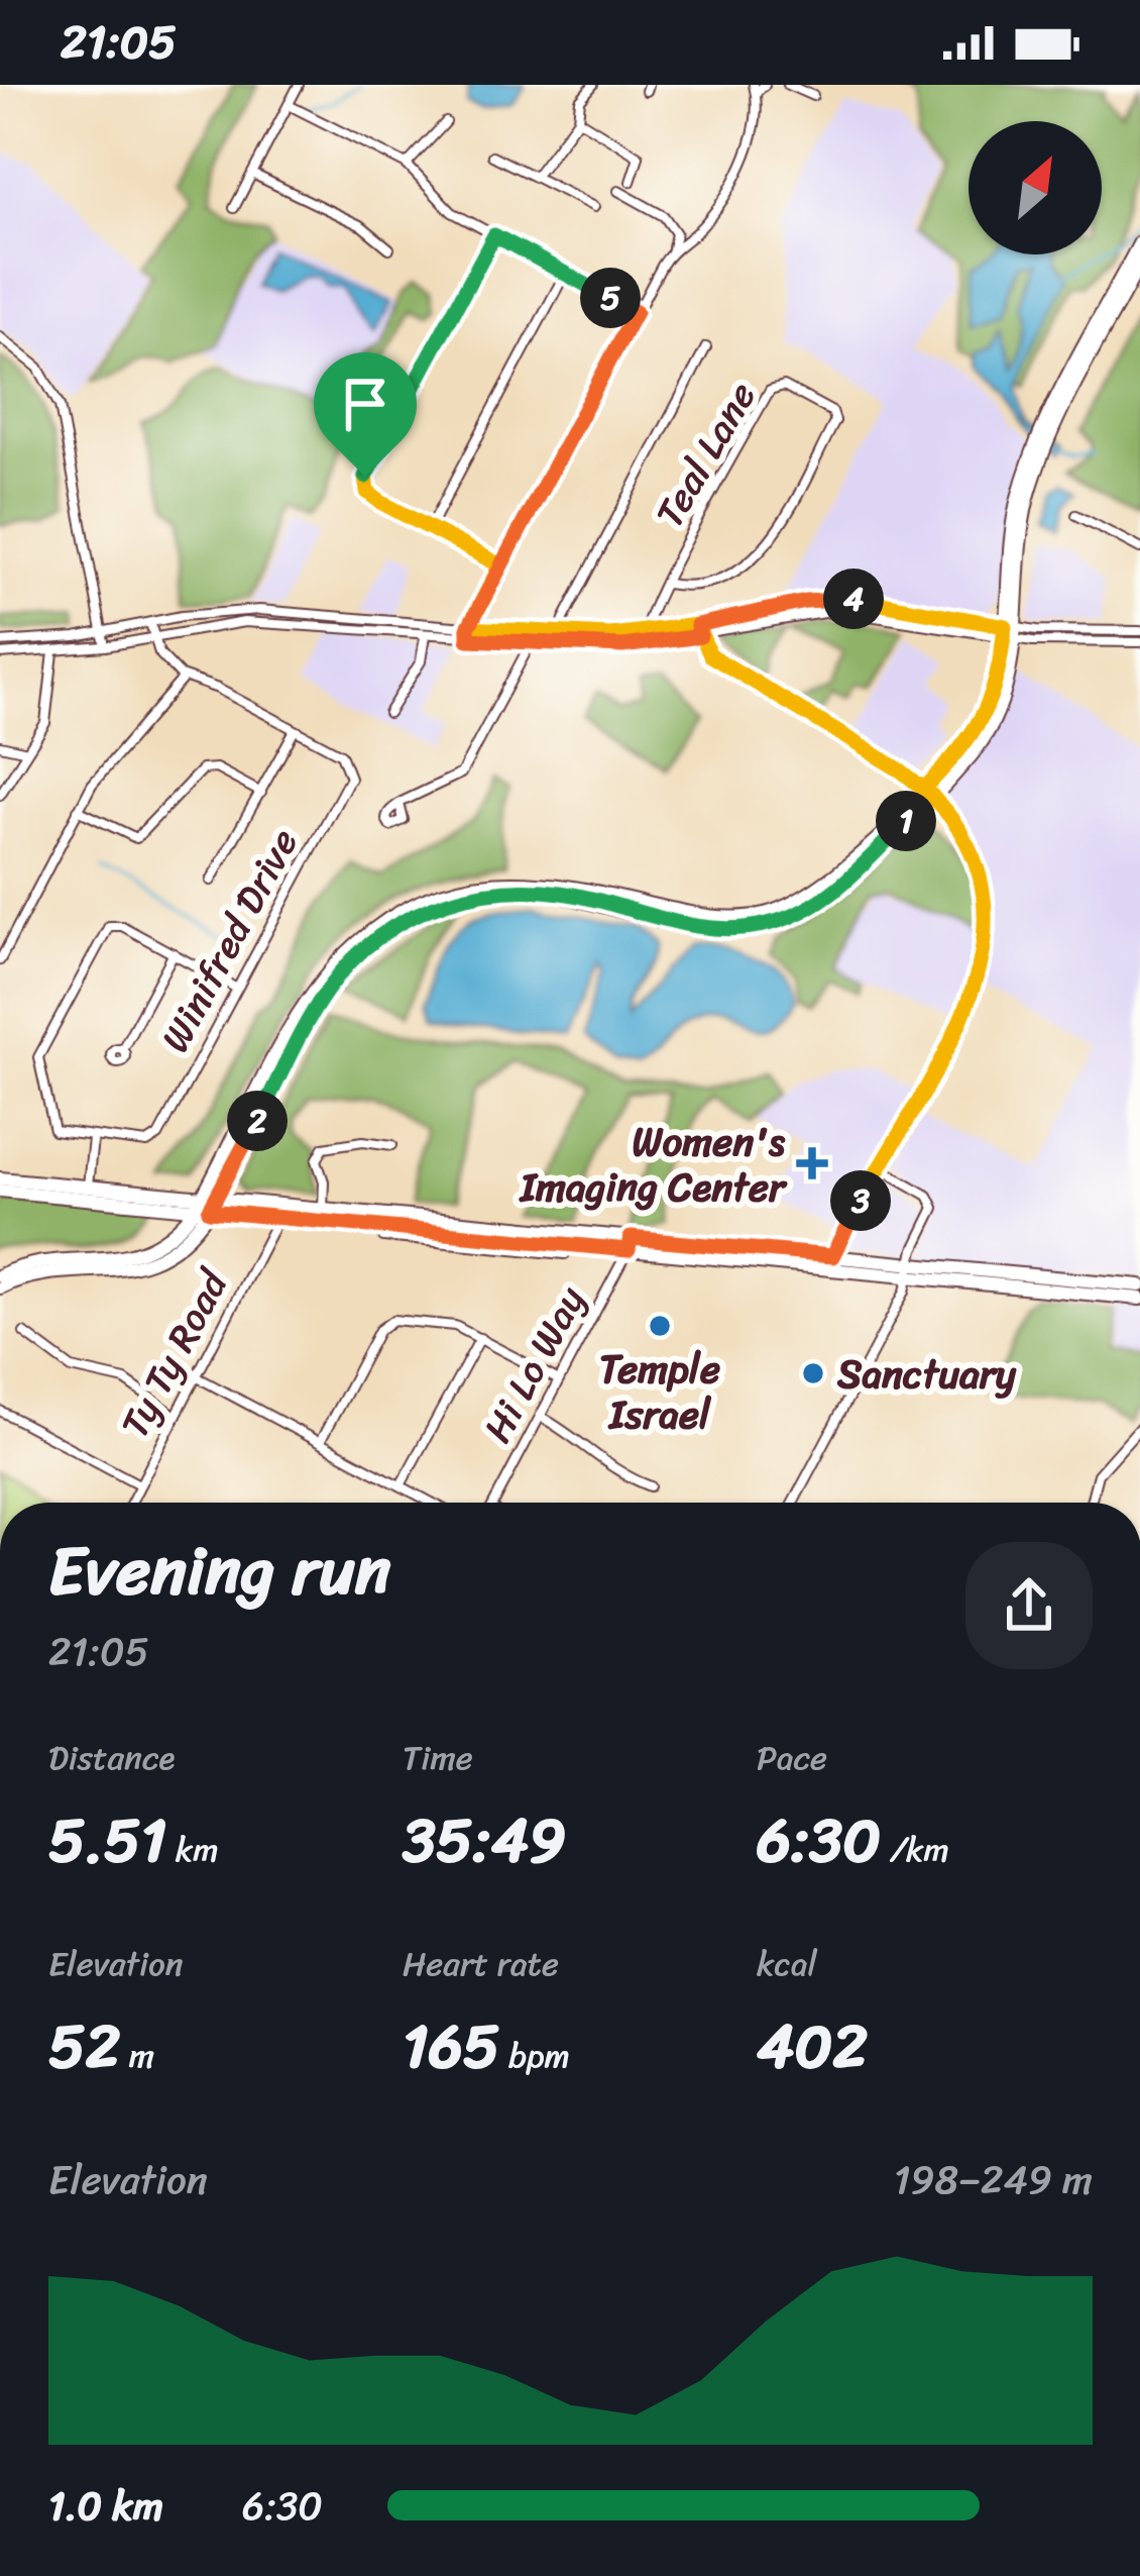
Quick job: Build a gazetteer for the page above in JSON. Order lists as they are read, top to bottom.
{
  "streets": {
    "street": [
      "Teal Lane",
      "Winifred Drive",
      "Ty Ty Road",
      "Hi Lo Way"
    ]
  },
  "places": {
    "health": ["Women's Imaging Center"],
    "other": ["Temple Israel", "Sanctuary"]
  },
  "north": "top right",
  "page": {
    "status": "21:05",
    "pins": [
      "5",
      "4",
      "1",
      "2",
      "3"
    ],
    "heading": ["Evening run", "21:05"],
    "stats": [
      ["Distance", "5.51 km"],
      ["Time", "35:49"],
      ["Pace", "6:30 /km"],
      ["Elevation", "52 m"],
      ["Heart rate", "165 bpm"],
      ["kcal", "402"]
    ],
    "chart": ["Elevation", "198–249 m"],
    "list": [
      {
        "name": "1.0 km",
        "note": "6:30"
      }
    ]
  }
}
